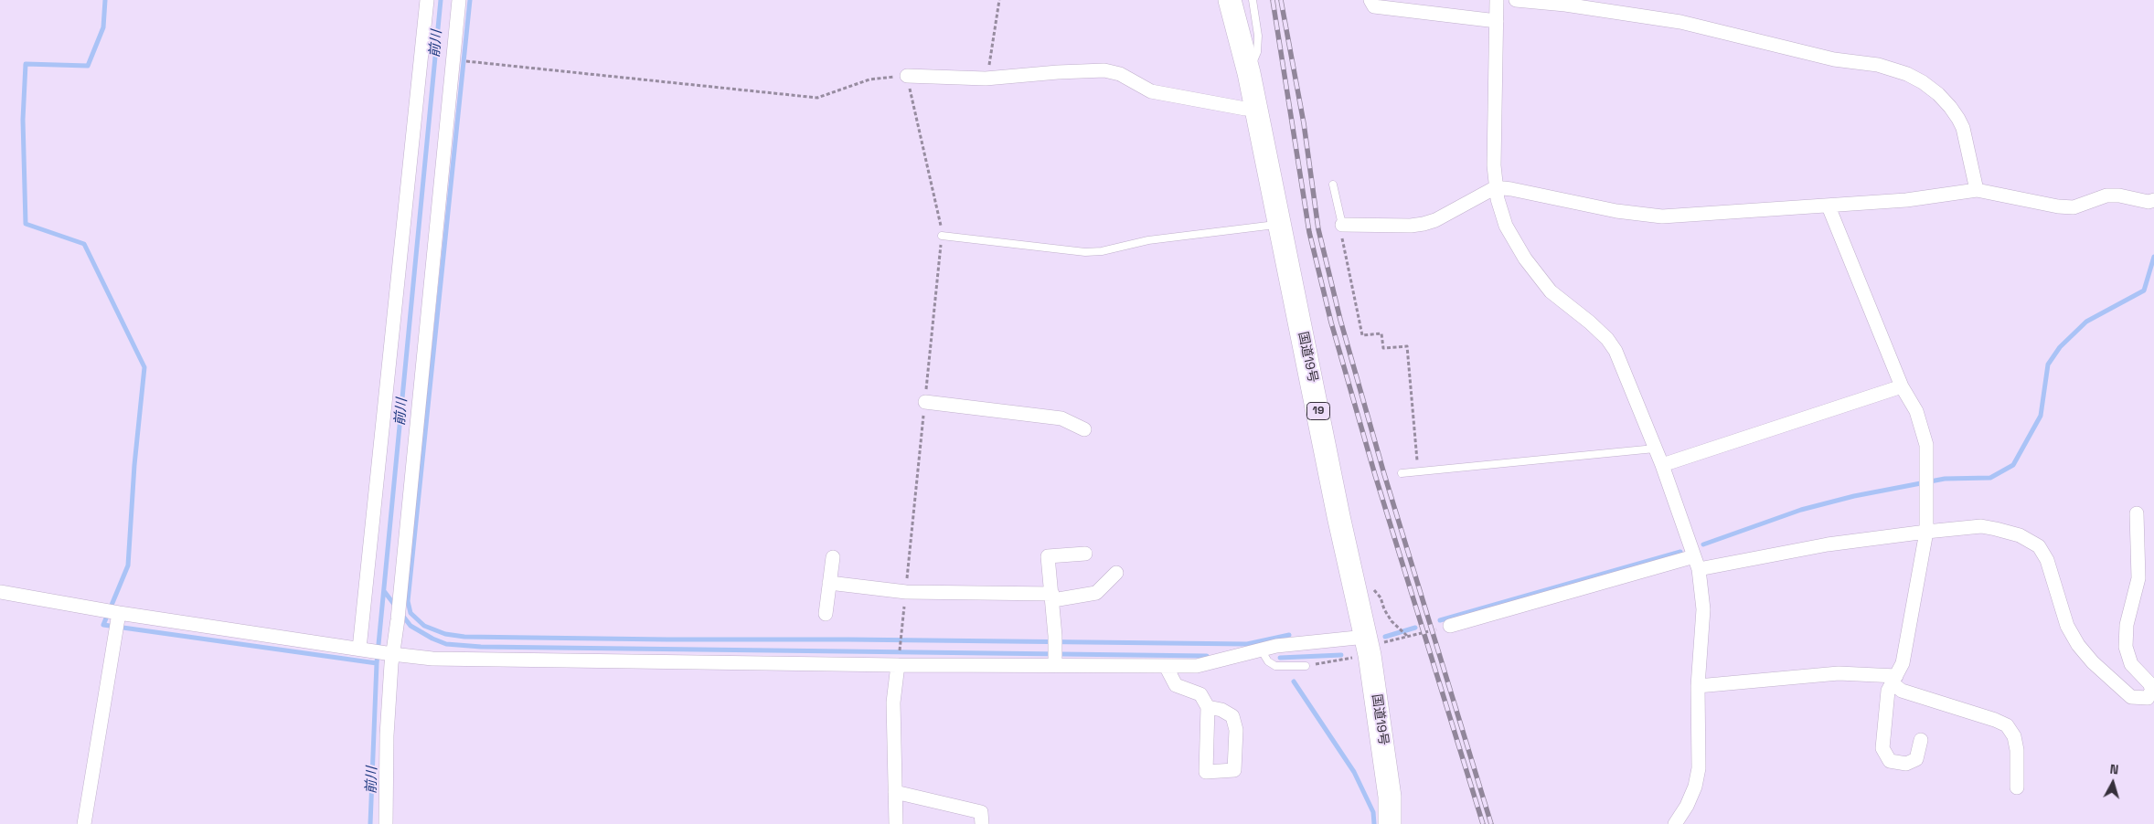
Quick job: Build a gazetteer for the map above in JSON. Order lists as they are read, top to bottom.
{
  "streets": {
    "highway": ["国道19号", "19"]
  },
  "water": ["前川"],
  "north": "top"
}
